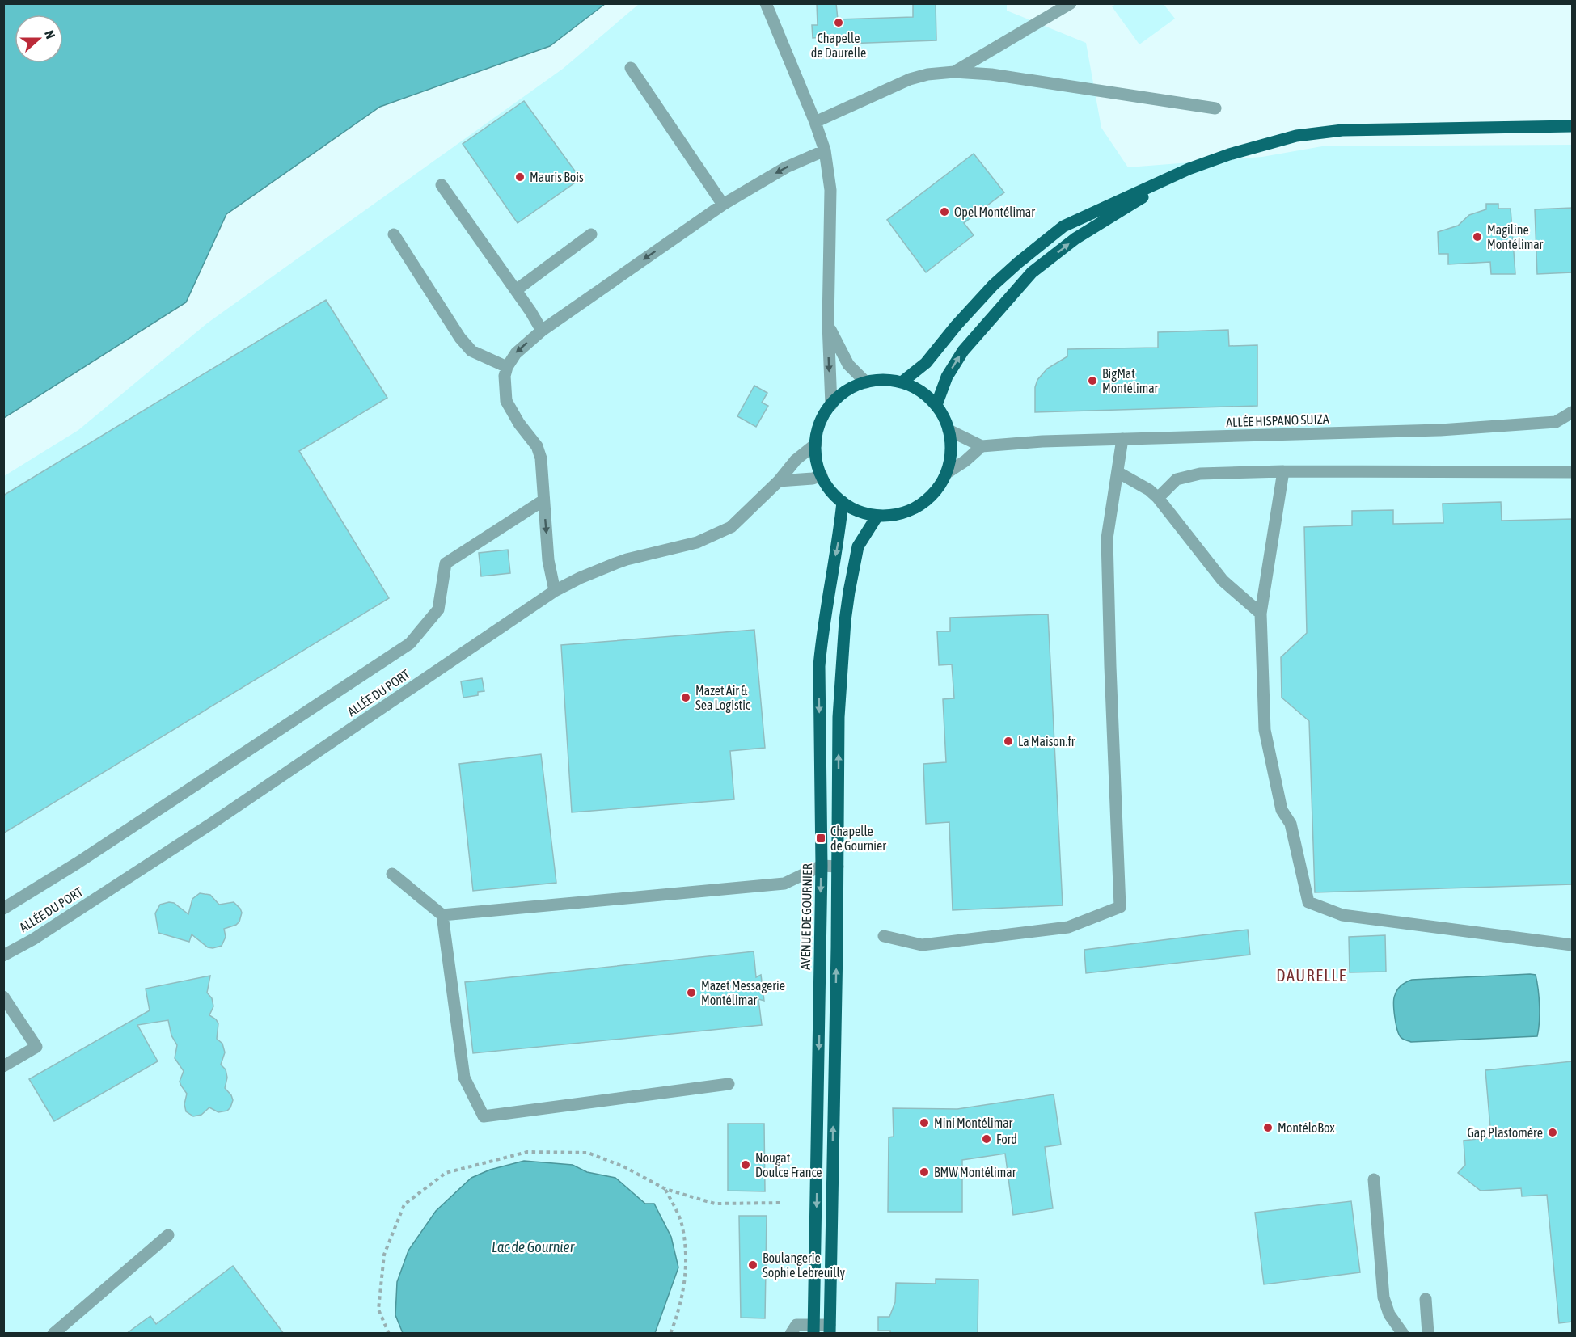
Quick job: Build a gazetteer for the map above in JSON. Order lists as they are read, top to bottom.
{
  "streets": {
    "main road": ["AVENUE DE GOURNIER"],
    "street": ["ALLÉE HISPANO SUIZA", "ALLÉE DU PORT"]
  },
  "crossings": [
    ["ALLÉE DU PORT", "AVENUE DE GOURNIER"]
  ],
  "districts": ["DAURELLE"],
  "water": ["Lac de Gournier"],
  "places": {
    "other": [
      "Chapelle de Daurelle",
      "Mauris Bois",
      "Opel Montélimar",
      "Magiline Montélimar",
      "BigMat Montélimar",
      "Mazet Air & Sea Logistic",
      "La Maison.fr",
      "Mazet Messagerie Montélimar",
      "Mini Montélimar",
      "MontéloBox",
      "Gap Plastomère",
      "Ford",
      "Nougat Doulce France",
      "BMW Montélimar",
      "Boulangerie Sophie Lebreuilly"
    ],
    "transit": ["Chapelle de Gournier"]
  },
  "north": "right"
}
